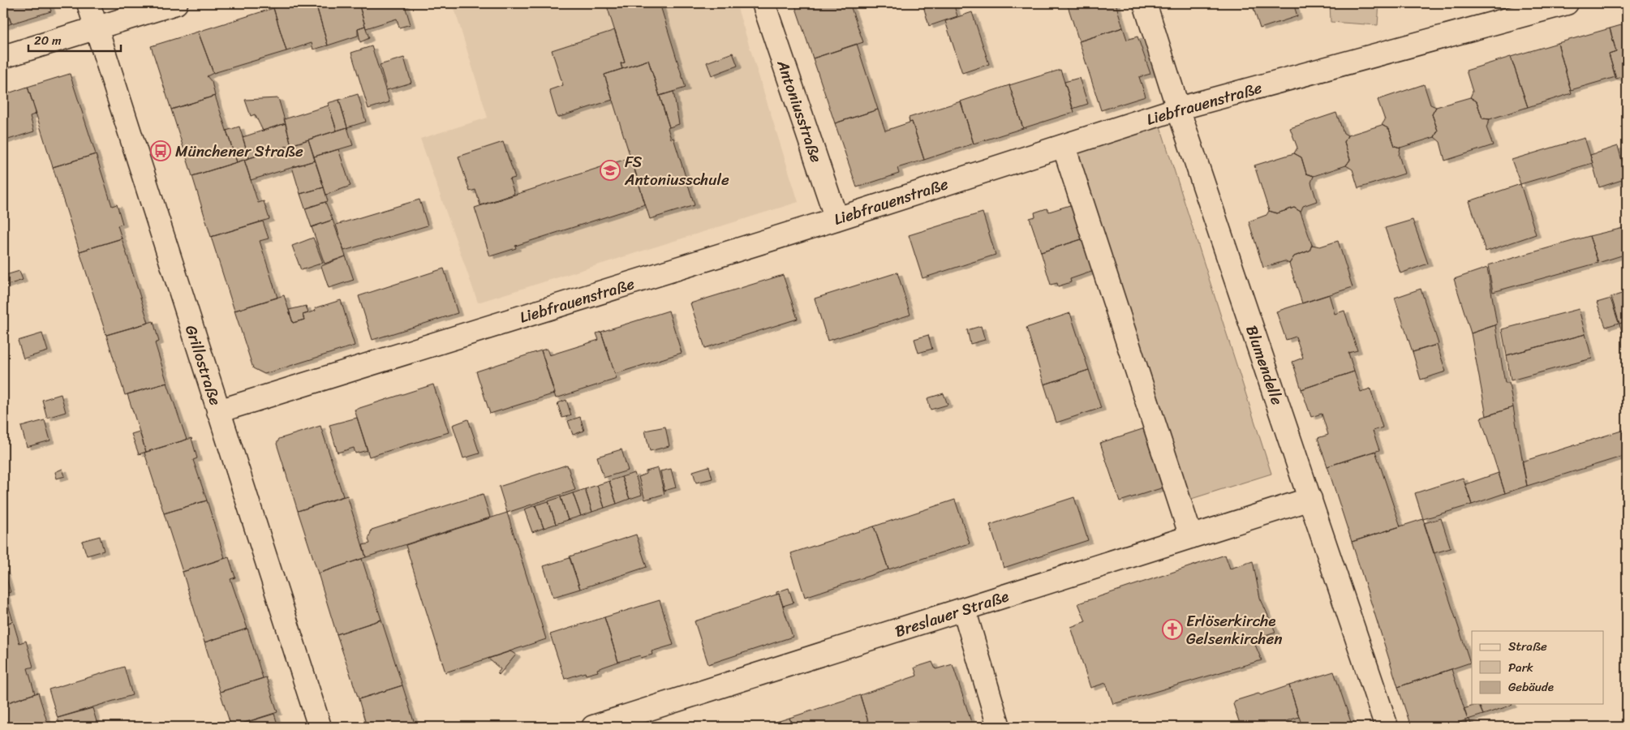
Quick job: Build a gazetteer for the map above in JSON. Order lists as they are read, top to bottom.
{
  "streets": {
    "street": [
      "Liebfrauenstraße",
      "Antoniusstraße",
      "Grillostraße",
      "Blumendelle",
      "Breslauer Straße"
    ]
  },
  "crossings": [
    ["Liebfrauenstraße", "Antoniusstraße"],
    ["Liebfrauenstraße", "Grillostraße"],
    ["Liebfrauenstraße", "Blumendelle"],
    ["Blumendelle", "Breslauer Straße"]
  ],
  "places": {
    "bus stop": ["Münchener Straße"],
    "school or university": ["FS Antoniusschule"],
    "church": ["Erlöserkirche Gelsenkirchen"]
  },
  "legend": ["Straße", "Park", "Gebäude"],
  "scale_bar": "20 m"
}
